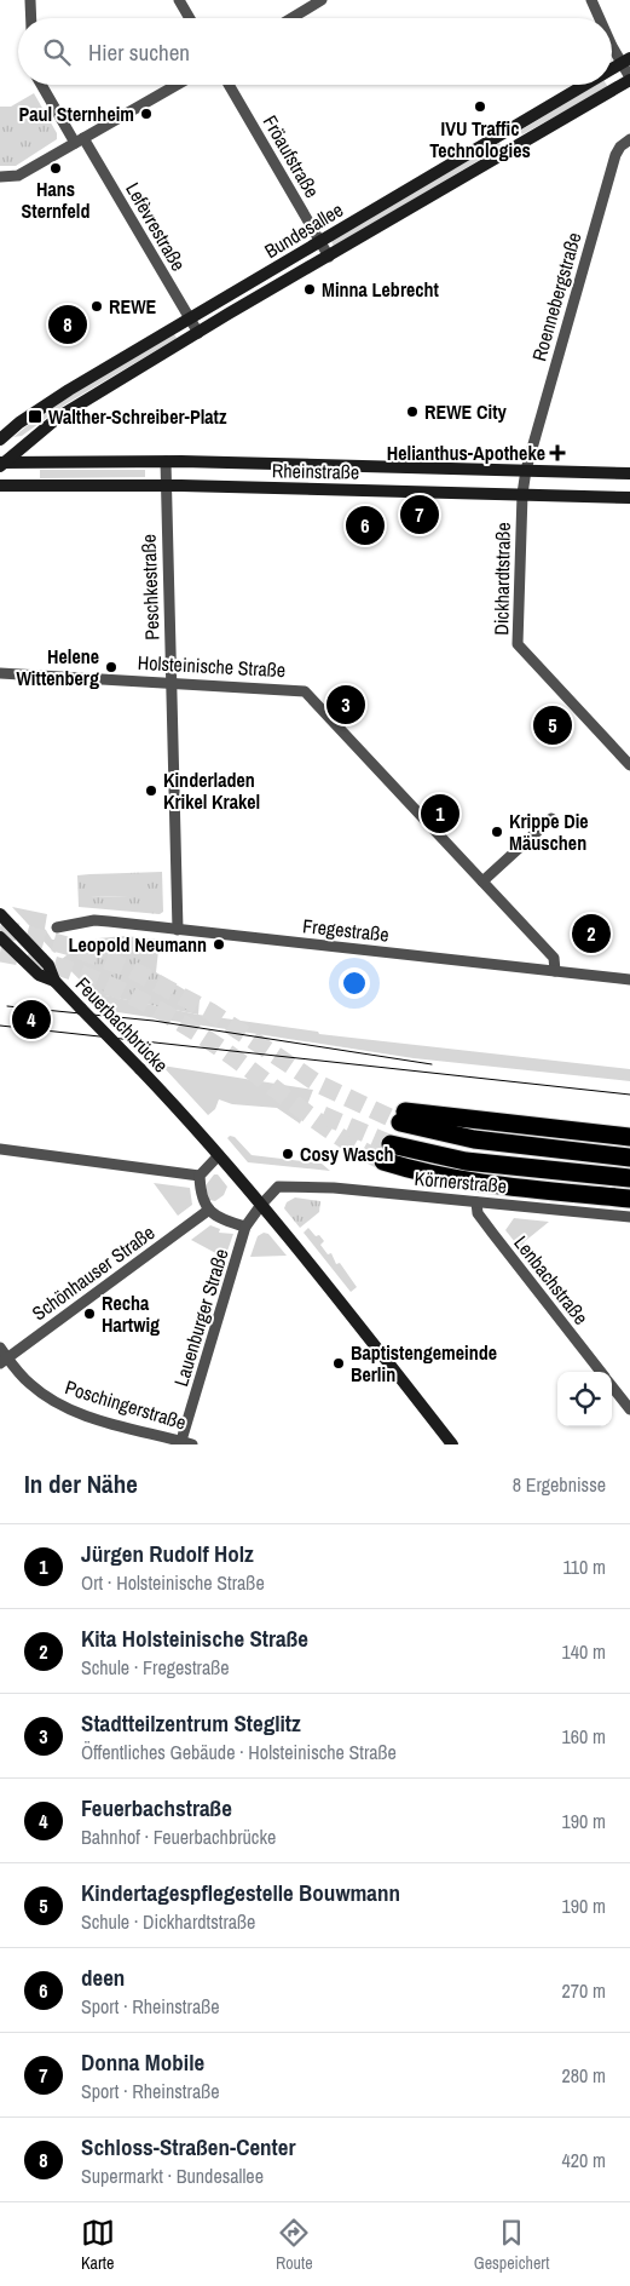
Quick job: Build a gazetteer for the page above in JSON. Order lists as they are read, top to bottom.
{
  "streets": {
    "street": [
      "Fröaufstraße",
      "Lefèvrestraße",
      "Bundesallee",
      "Roennebergstraße",
      "Rheinstraße",
      "Dickhardtstraße",
      "Peschkestraße",
      "Holsteinische Straße",
      "Fregestraße",
      "Feuerbachbrücke",
      "Körnerstraße",
      "Schönhauser Straße",
      "Lenbachstraße",
      "Lauenburger Straße",
      "Poschingerstraße"
    ]
  },
  "crossings": [
    ["Fröaufstraße", "Bundesallee"],
    ["Lefèvrestraße", "Bundesallee"],
    ["Bundesallee", "Rheinstraße"],
    ["Roennebergstraße", "Rheinstraße"],
    ["Roennebergstraße", "Dickhardtstraße"],
    ["Rheinstraße", "Dickhardtstraße"],
    ["Rheinstraße", "Peschkestraße"],
    ["Peschkestraße", "Holsteinische Straße"],
    ["Peschkestraße", "Fregestraße"],
    ["Holsteinische Straße", "Fregestraße"],
    ["Feuerbachbrücke", "Körnerstraße"],
    ["Feuerbachbrücke", "Lauenburger Straße"],
    ["Körnerstraße", "Lenbachstraße"],
    ["Körnerstraße", "Lauenburger Straße"],
    ["Schönhauser Straße", "Poschingerstraße"],
    ["Lauenburger Straße", "Poschingerstraße"]
  ],
  "places": {
    "other": [
      "IVU Traffic Technologies",
      "Paul Sternheim",
      "Hans Sternfeld",
      "Minna Lebrecht",
      "REWE",
      "REWE City",
      "Helene Wittenberg",
      "Kinderladen Krikel Krakel",
      "Krippe Die Mäuschen",
      "Leopold Neumann",
      "Cosy Wasch",
      "Recha Hartwig",
      "Baptistengemeinde Berlin"
    ],
    "transit": ["Walther-Schreiber-Platz"],
    "health": ["Helianthus-Apotheke"]
  },
  "page": {
    "search": "Hier suchen",
    "pins": [
      "8",
      "7",
      "6",
      "3",
      "5",
      "1",
      "2",
      "4"
    ],
    "heading": ["In der Nähe", "8 Ergebnisse"],
    "list": [
      {
        "mark": "1",
        "name": "Jürgen Rudolf Holz",
        "note": "Ort · Holsteinische Straße",
        "value": "110 m"
      },
      {
        "mark": "2",
        "name": "Kita Holsteinische Straße",
        "note": "Schule · Fregestraße",
        "value": "140 m"
      },
      {
        "mark": "3",
        "name": "Stadtteilzentrum Steglitz",
        "note": "Öffentliches Gebäude · Holsteinische Straße",
        "value": "160 m"
      },
      {
        "mark": "4",
        "name": "Feuerbachstraße",
        "note": "Bahnhof · Feuerbachbrücke",
        "value": "190 m"
      },
      {
        "mark": "5",
        "name": "Kindertagespflegestelle Bouwmann",
        "note": "Schule · Dickhardtstraße",
        "value": "190 m"
      },
      {
        "mark": "6",
        "name": "deen",
        "note": "Sport · Rheinstraße",
        "value": "270 m"
      },
      {
        "mark": "7",
        "name": "Donna Mobile",
        "note": "Sport · Rheinstraße",
        "value": "280 m"
      },
      {
        "mark": "8",
        "name": "Schloss-Straßen-Center",
        "note": "Supermarkt · Bundesallee",
        "value": "420 m"
      }
    ],
    "nav": ["Karte", "Route", "Gespeichert"]
  }
}
